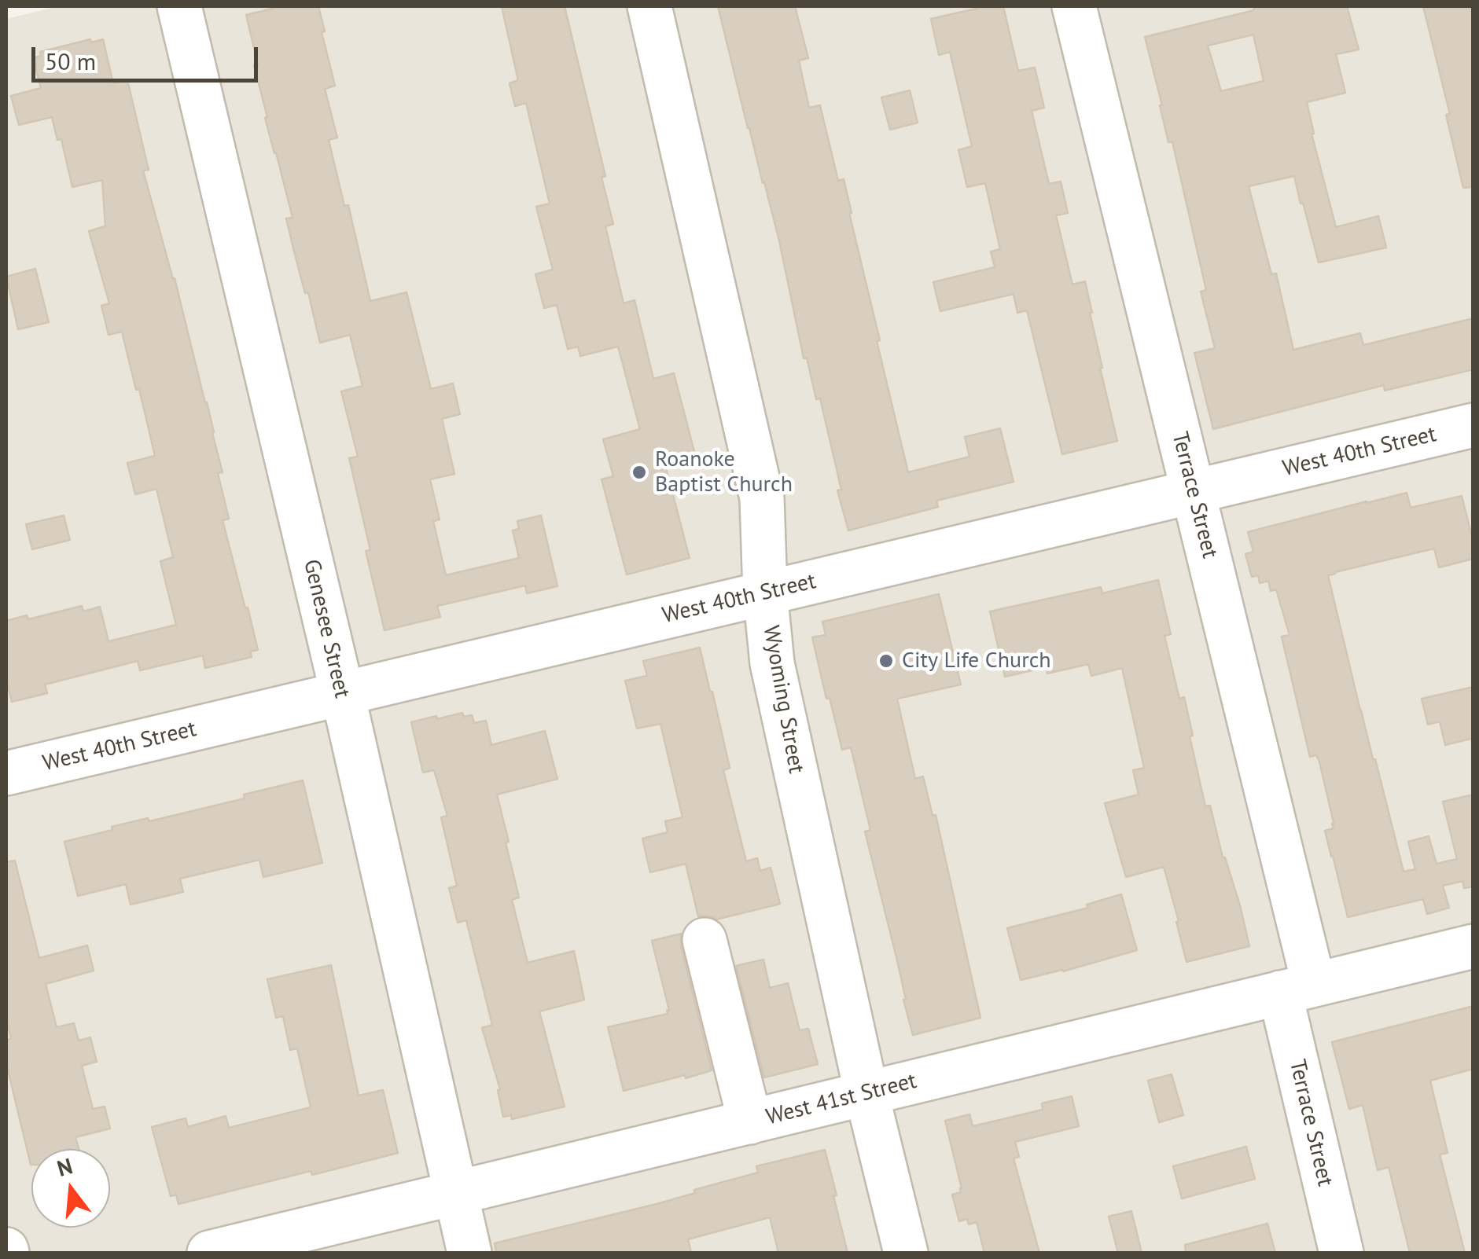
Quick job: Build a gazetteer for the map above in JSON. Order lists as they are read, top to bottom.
{
  "streets": {
    "street": [
      "West 40th Street",
      "Terrace Street",
      "Genesee Street",
      "Wyoming Street",
      "West 41st Street"
    ]
  },
  "crossings": [
    ["West 40th Street", "Terrace Street"],
    ["West 40th Street", "Genesee Street"],
    ["West 40th Street", "Wyoming Street"],
    ["Terrace Street", "West 41st Street"],
    ["Genesee Street", "West 41st Street"],
    ["Wyoming Street", "West 41st Street"]
  ],
  "places": ["Roanoke Baptist Church", "City Life Church"],
  "scale_bar": "50 m",
  "north": "top"
}
